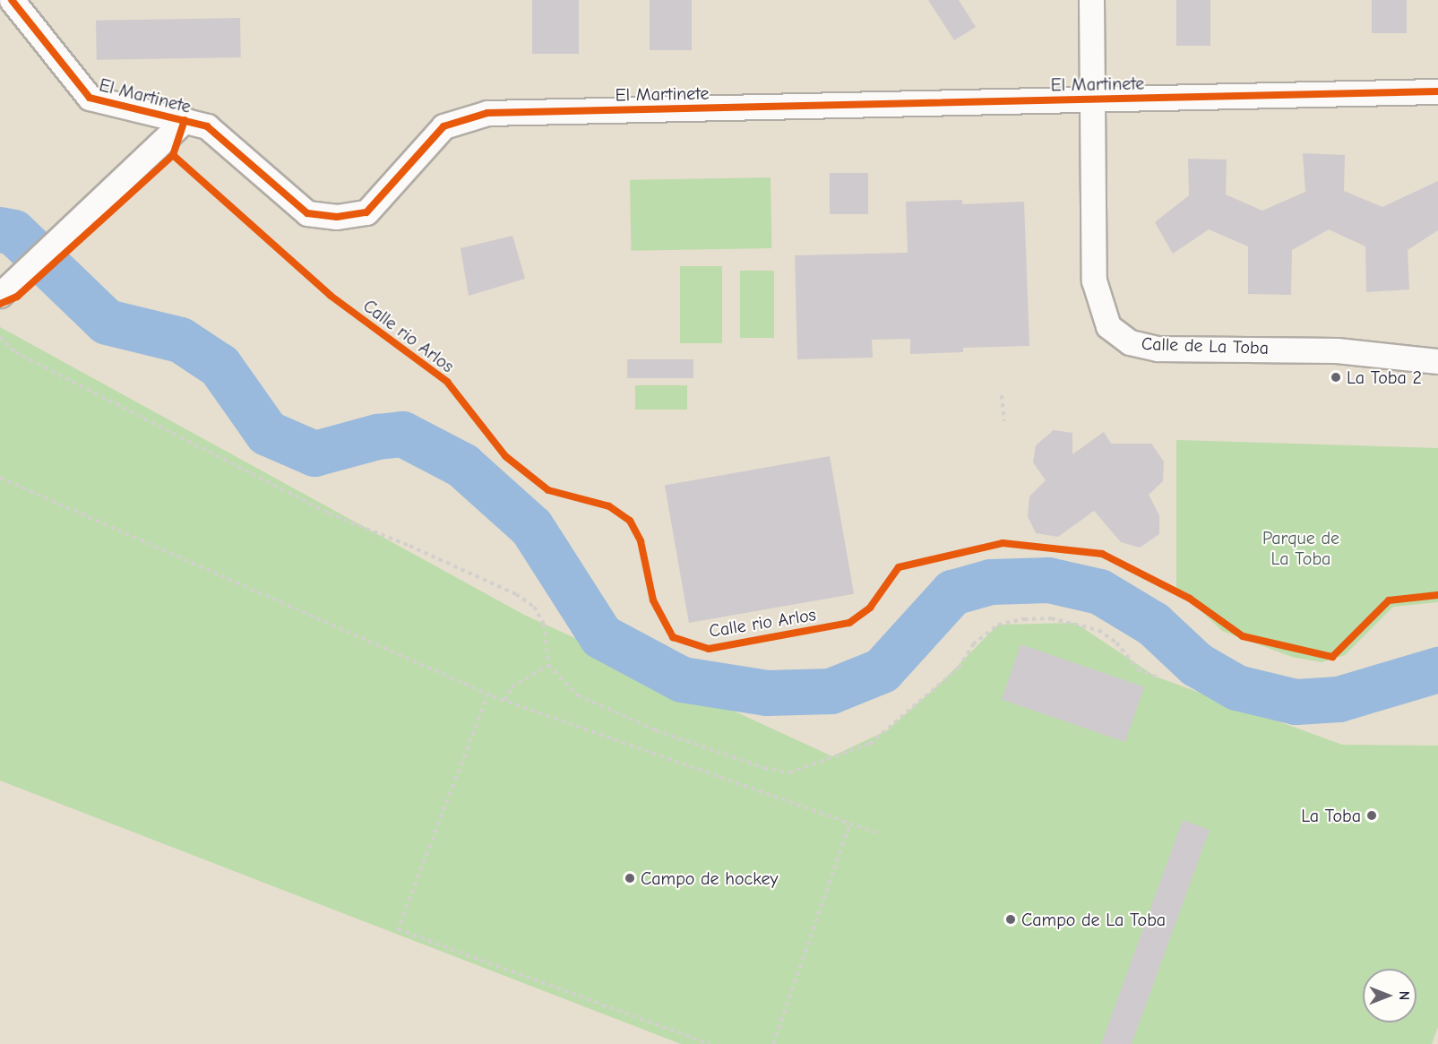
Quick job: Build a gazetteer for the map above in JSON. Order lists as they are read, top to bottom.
{
  "streets": {
    "street": ["El Martinete", "Calle de La Toba"],
    "cycle path": ["Calle rio Arlos"]
  },
  "crossings": [
    ["El Martinete", "Calle de La Toba"]
  ],
  "parks": ["Parque de La Toba"],
  "places": [
    "La Toba 2",
    "La Toba",
    "Campo de hockey",
    "Campo de La Toba"
  ],
  "north": "right"
}
